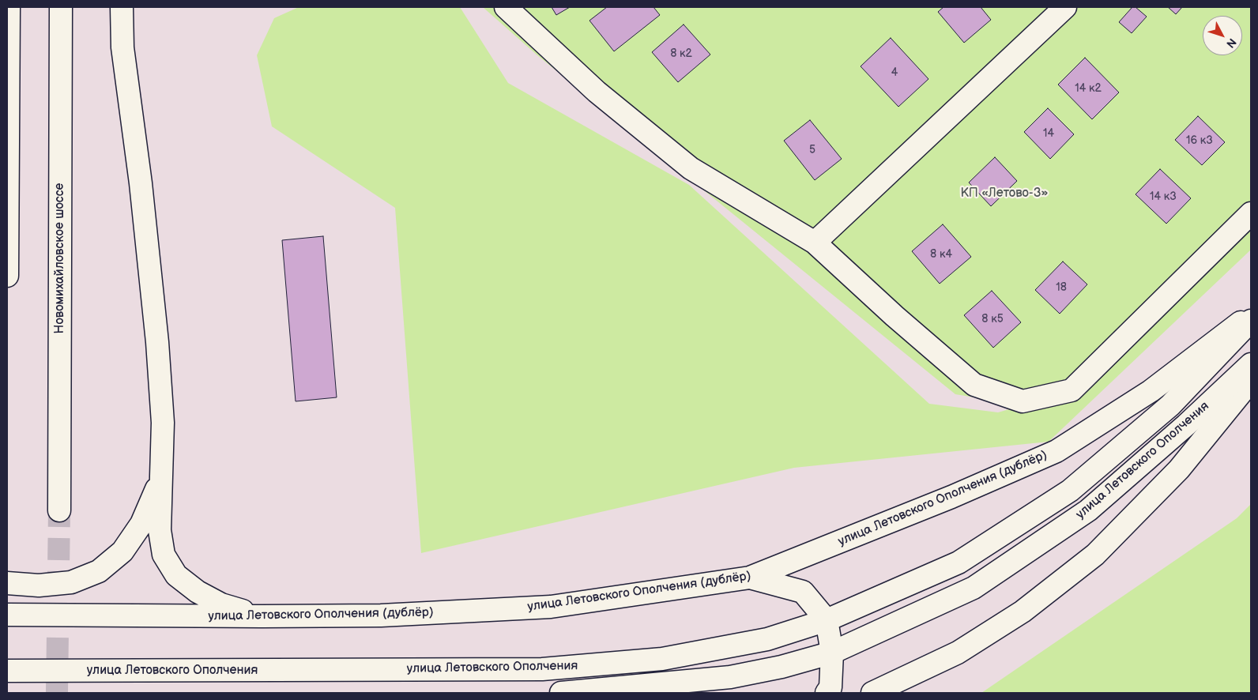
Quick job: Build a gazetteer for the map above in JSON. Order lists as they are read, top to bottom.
{
  "streets": {
    "street": ["Новомихайловское шоссе", "улица Летовского Ополчения", "улица Летовского Ополчения (дублёр)"]
  },
  "parks": ["КП «Летово-3»"],
  "house_numbers": [
    "8 к2",
    "4",
    "14 к2",
    "14",
    "16 к3",
    "5",
    "14 к3",
    "8 к4",
    "18",
    "8 к5"
  ],
  "north": "bottom right"
}
